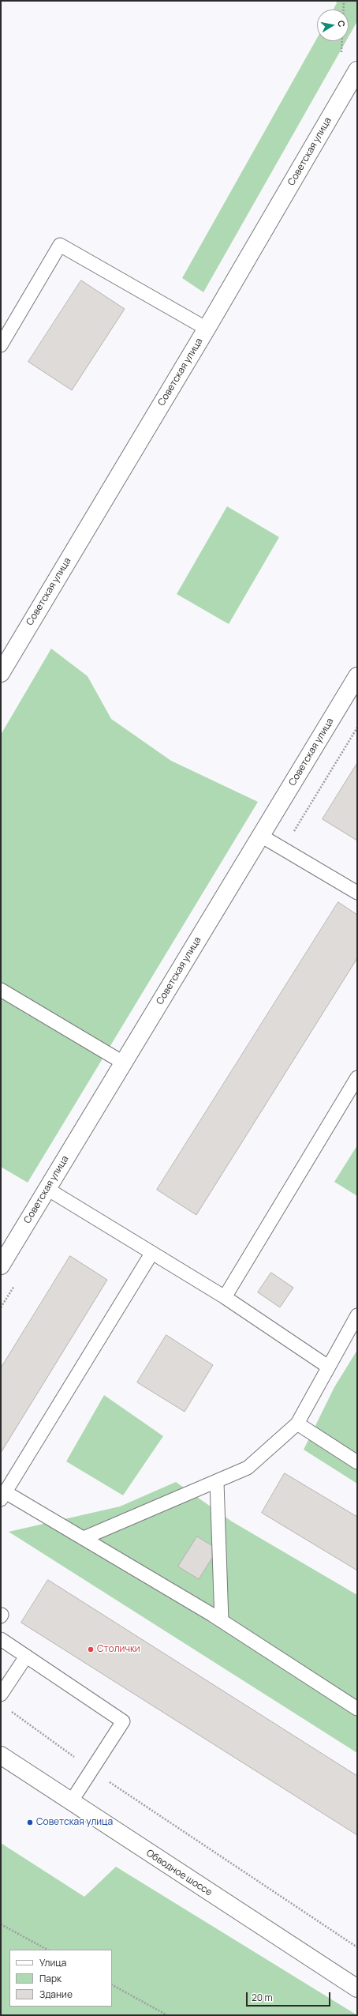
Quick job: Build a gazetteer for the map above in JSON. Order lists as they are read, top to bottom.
{
  "streets": {
    "street": ["Советская улица", "Обводное шоссе"]
  },
  "places": ["Столички", "Советская улица"],
  "legend": ["Улица", "Парк", "Здание"],
  "scale_bar": "20 m",
  "north": "right"
}
